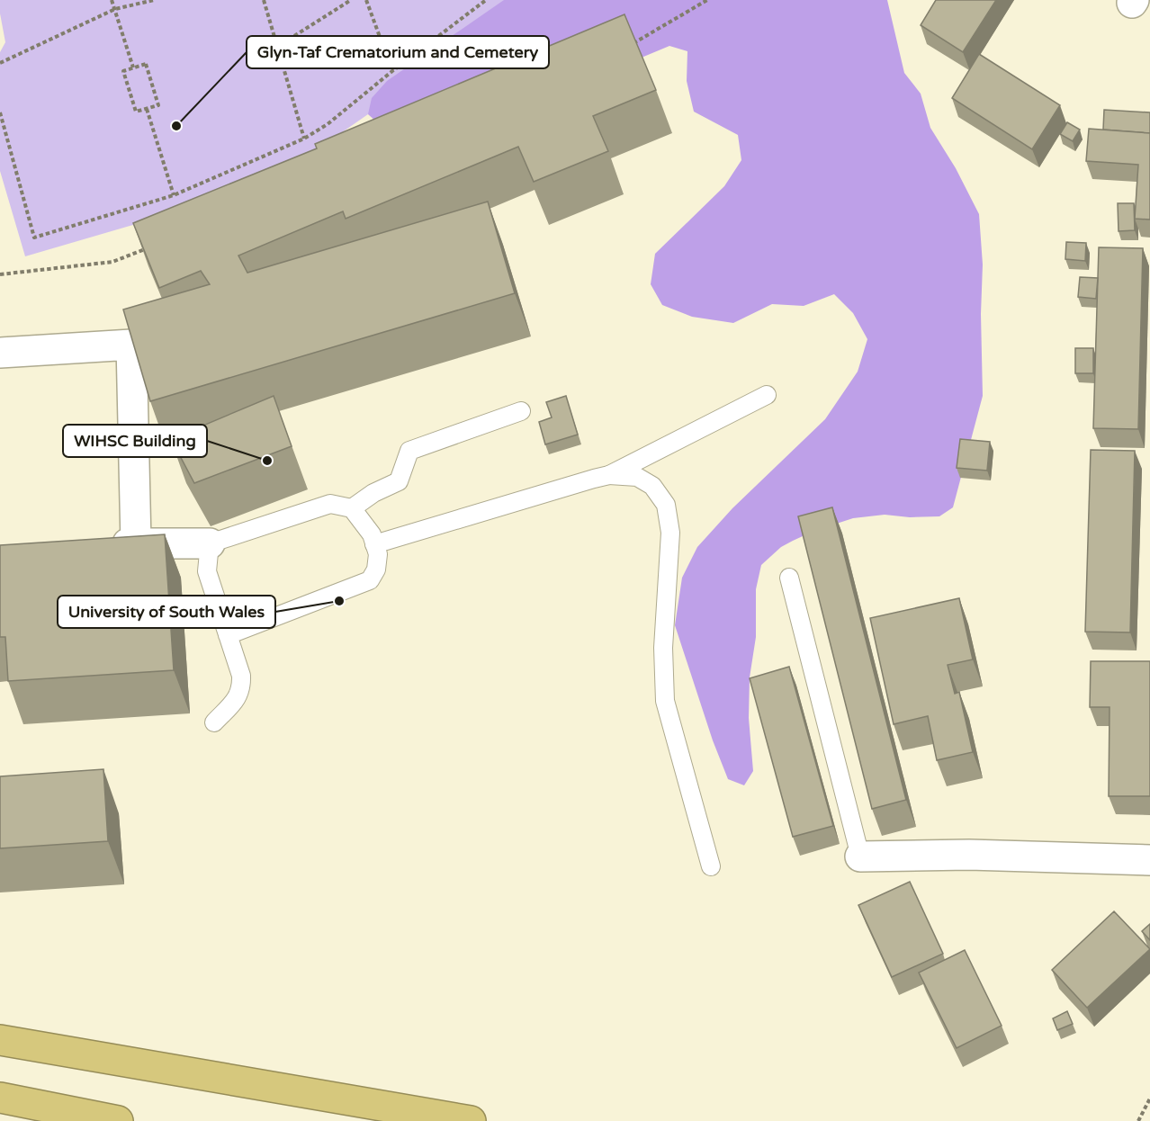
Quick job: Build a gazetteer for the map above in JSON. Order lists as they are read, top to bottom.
{
  "places": ["Glyn-Taf Crematorium and Cemetery", "WIHSC Building", "University of South Wales"]
}
